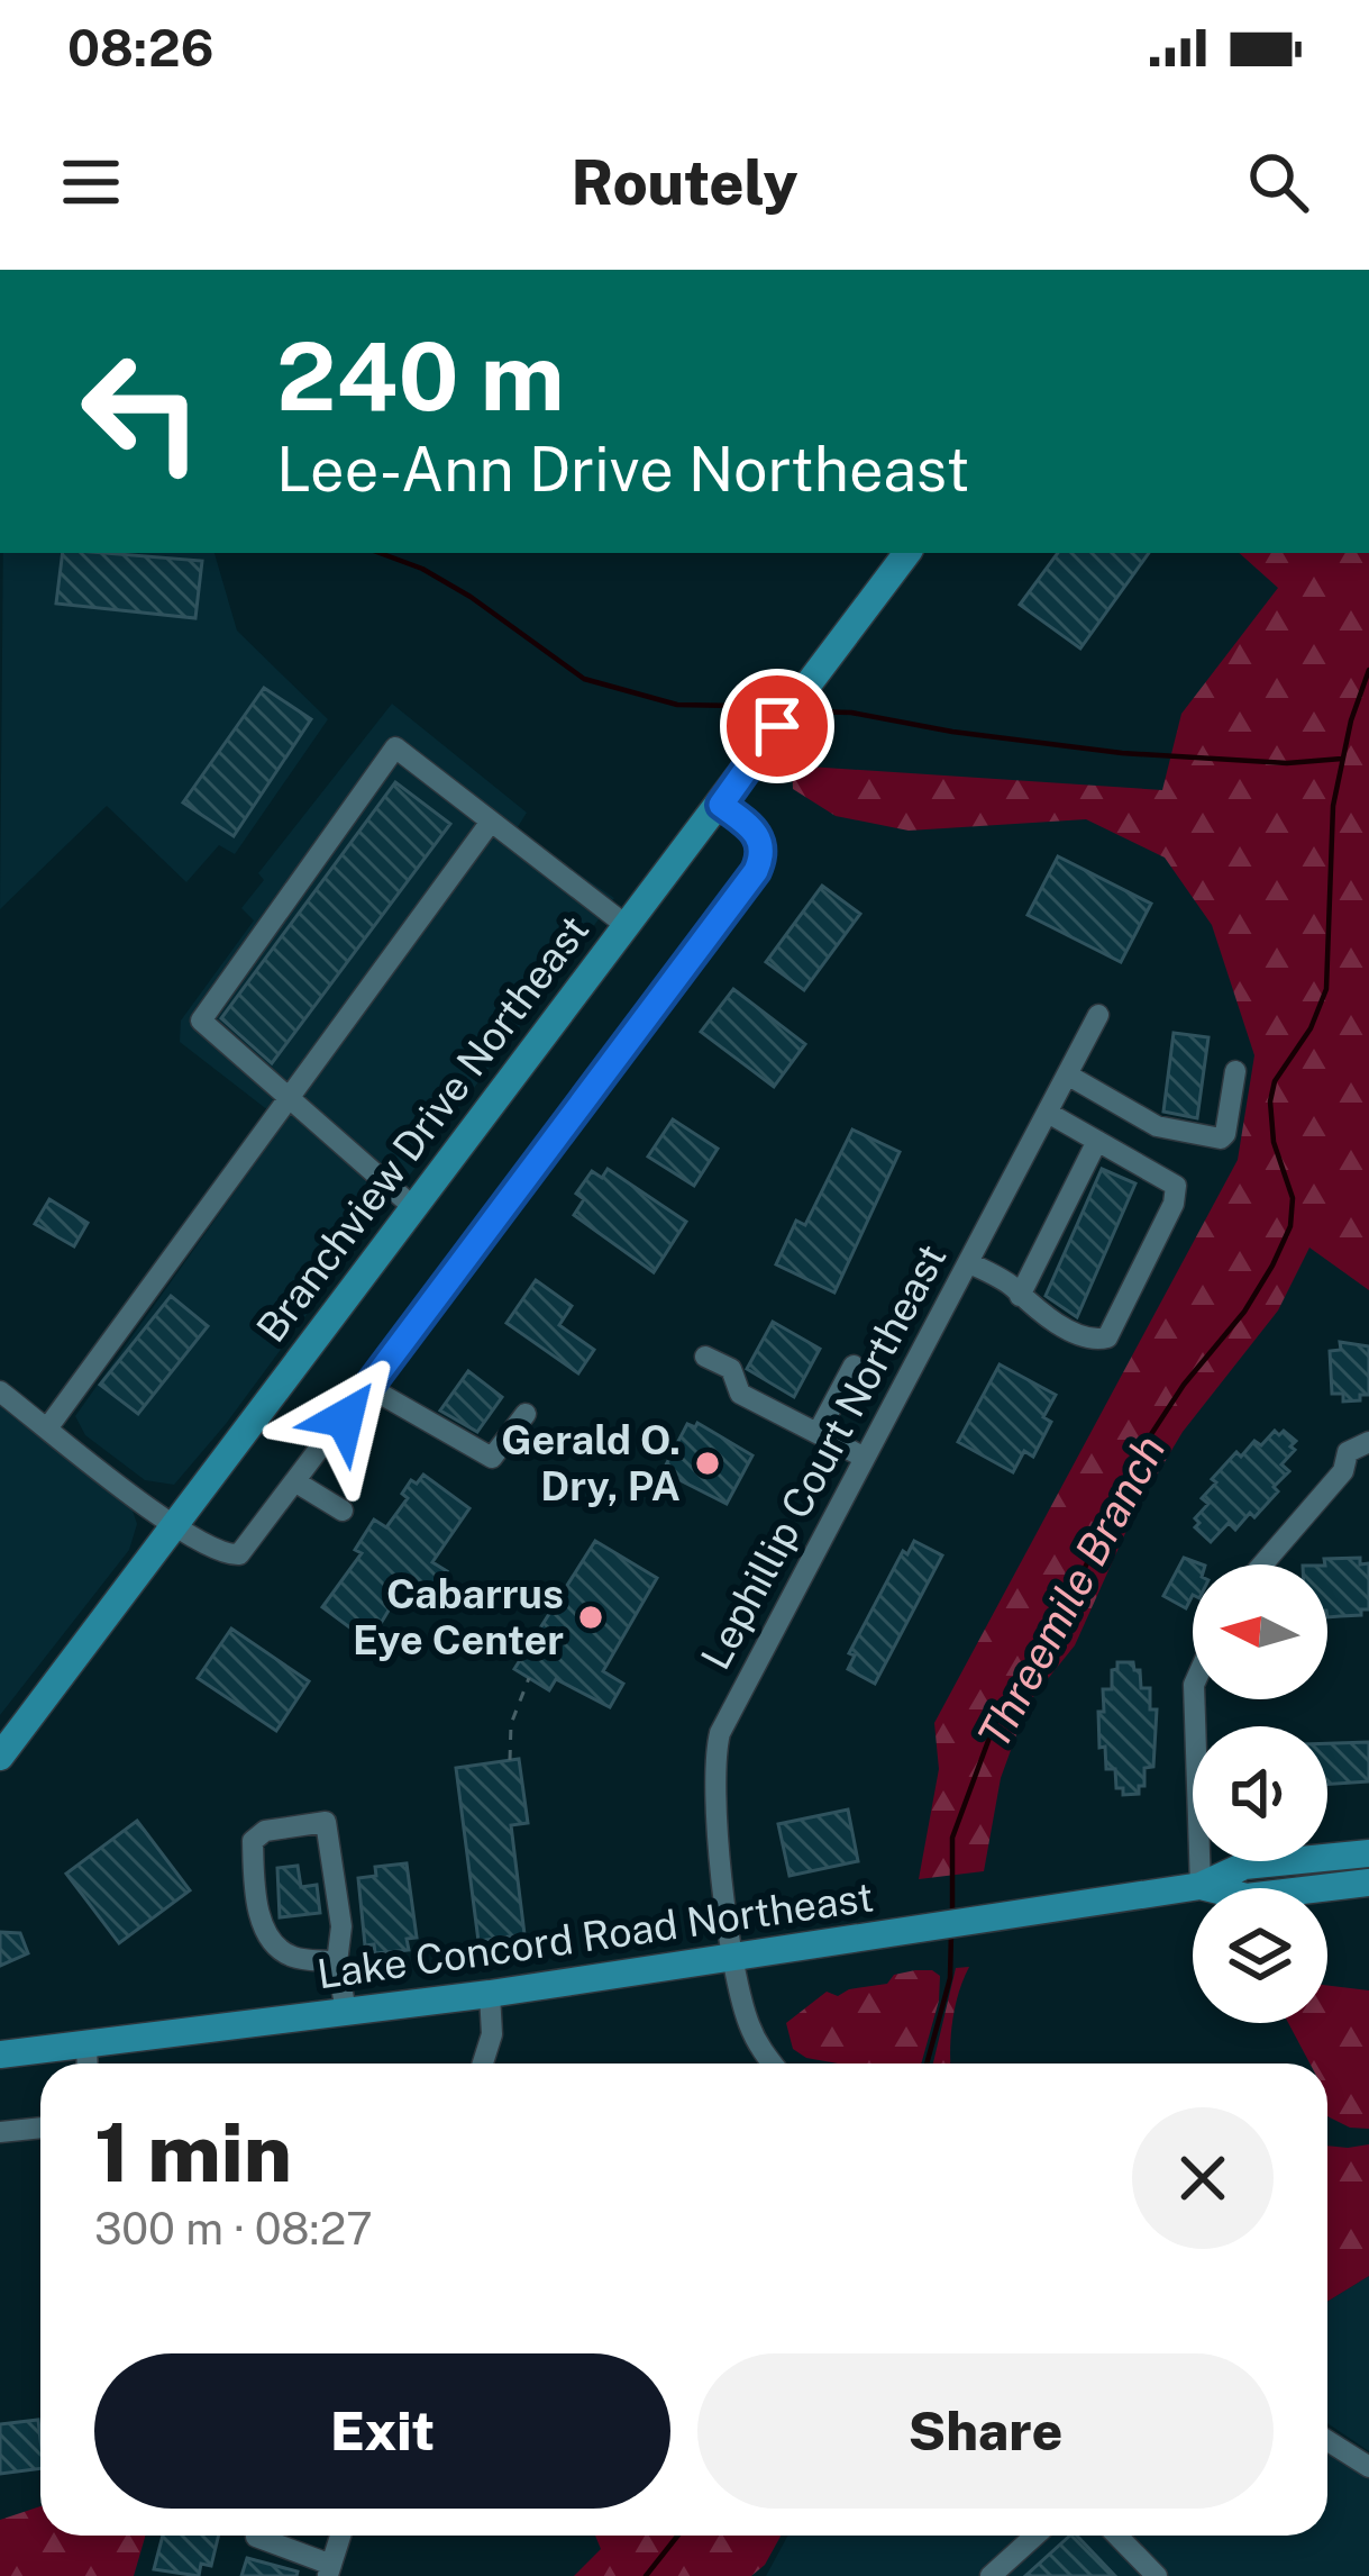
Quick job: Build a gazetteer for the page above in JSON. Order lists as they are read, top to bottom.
{
  "streets": {
    "main road": ["Branchview Drive Northeast", "Lake Concord Road Northeast"],
    "street": ["Lephillip Court Northeast"]
  },
  "crossings": [
    ["Lephillip Court Northeast", "Lake Concord Road Northeast"]
  ],
  "water": ["Threemile Branch"],
  "places": ["Gerald O. Dry, PA", "Cabarrus Eye Center"],
  "north": "left",
  "page": {
    "status": "08:26",
    "header": "Routely",
    "turn": ["240 m", "Lee-Ann Drive Northeast"],
    "heading": ["1 min", "300 m · 08:27"],
    "buttons": ["Exit", "Share"]
  }
}
